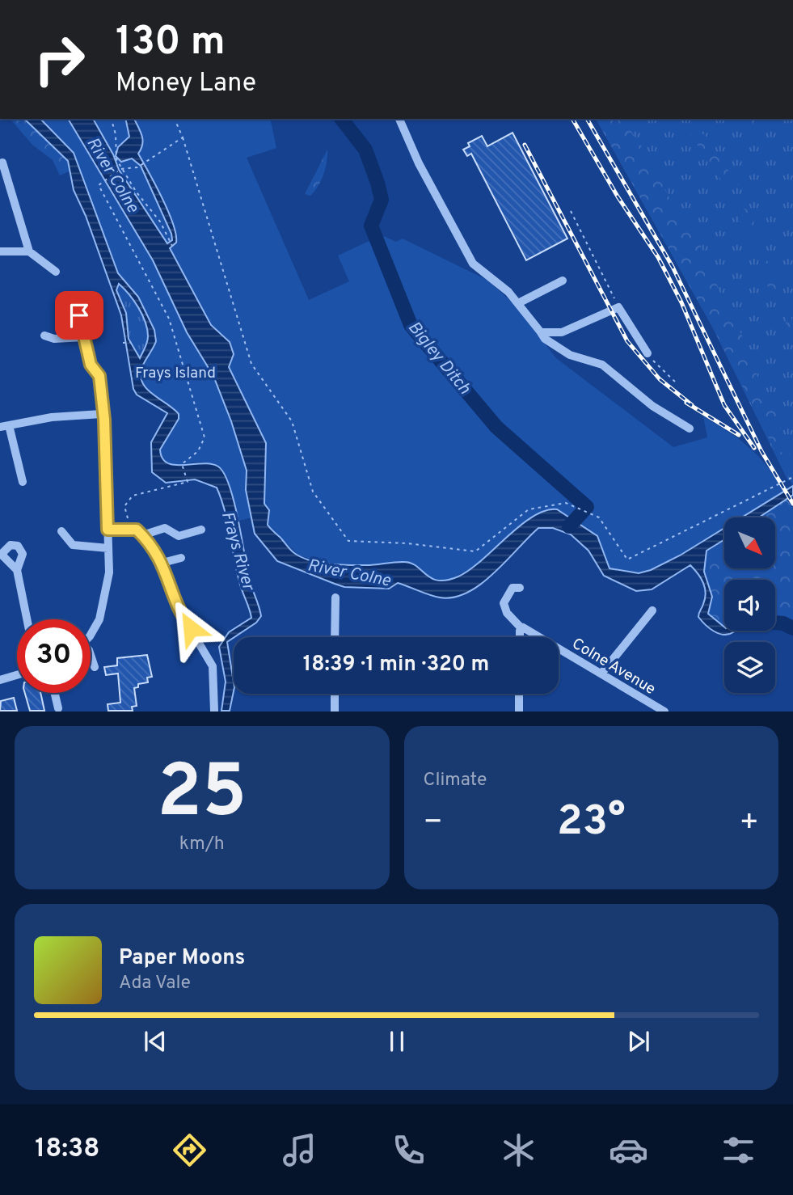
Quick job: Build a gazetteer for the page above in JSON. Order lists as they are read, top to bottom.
{
  "streets": {
    "street": ["Colne Avenue"]
  },
  "water": ["River Colne", "Bigley Ditch", "Frays River"],
  "parks": ["Frays Island"],
  "north": "bottom right",
  "page": {
    "turn": ["130 m", "Money Lane"],
    "limit": "30",
    "trip": "18:39 · 1 min · 320 m",
    "tile": [
      ["25", "km/h"],
      "Climate"
    ],
    "heat": ["−", "23°", "+"],
    "song": ["Paper Moons", "Ada Vale"],
    "tabs": "18:38"
  }
}
